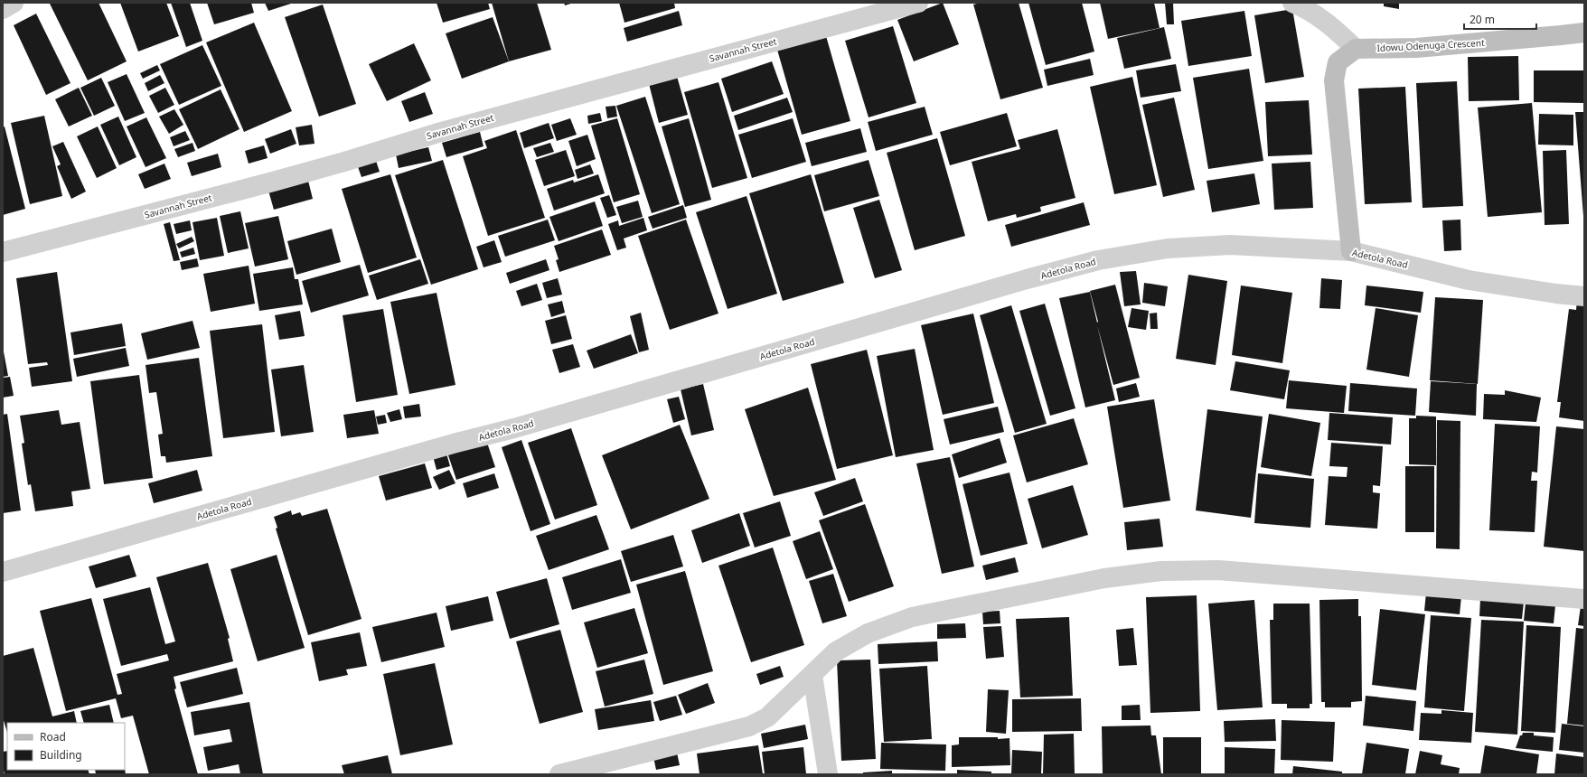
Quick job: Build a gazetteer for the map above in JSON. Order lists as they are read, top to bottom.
{
  "streets": {
    "street": ["Idowu Odenuga Crescent", "Savannah Street", "Adetola Road"]
  },
  "legend": ["Road", "Building"],
  "scale_bar": "20 m"
}
